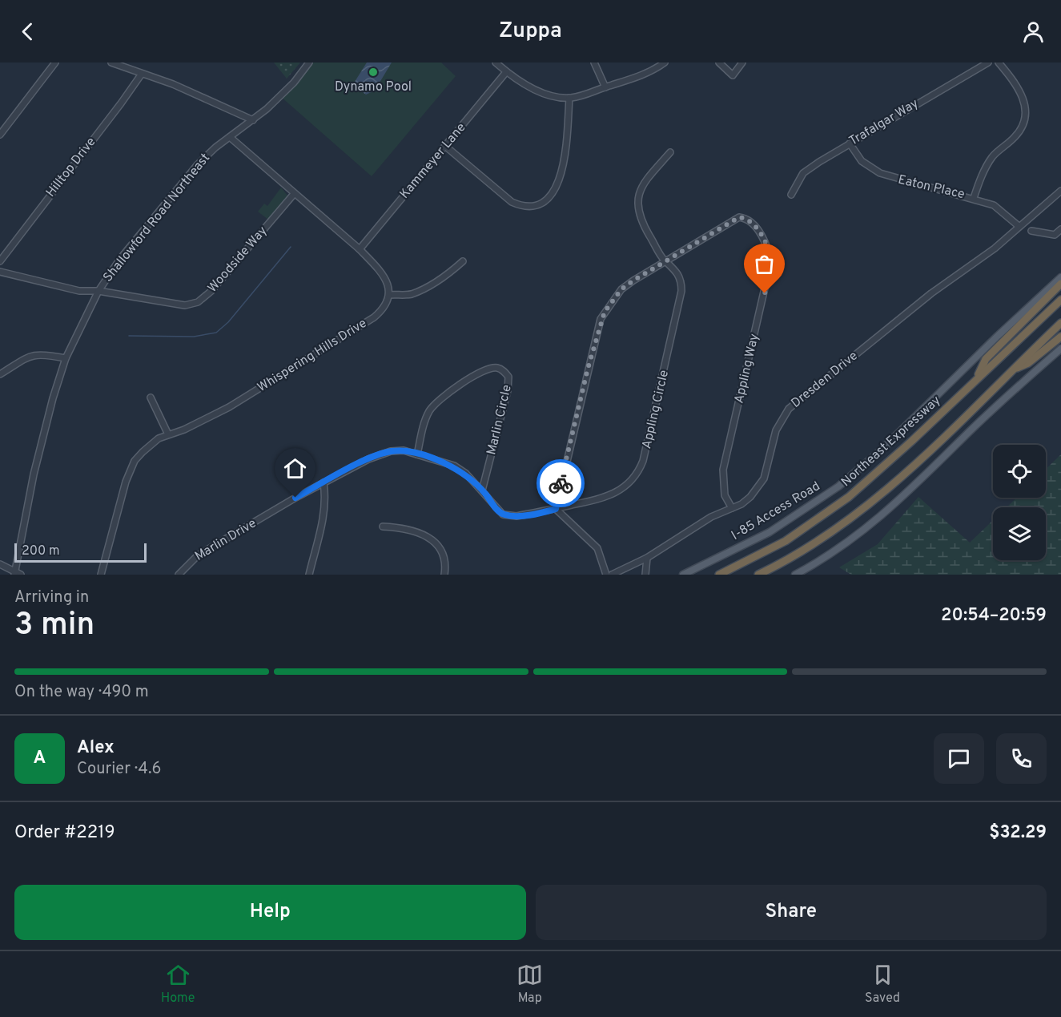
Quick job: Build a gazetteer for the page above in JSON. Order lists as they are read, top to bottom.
{
  "streets": {
    "highway": ["Northeast Expressway"],
    "main road": ["I-85 Access Road"],
    "street": [
      "Trafalgar Way",
      "Kammeyer Lane",
      "Hilltop Drive",
      "Eaton Place",
      "Shallowford Road Northeast",
      "Woodside Way",
      "Whispering Hills Drive",
      "Appling Way",
      "Dresden Drive",
      "Appling Circle",
      "Marlin Circle",
      "Marlin Drive"
    ]
  },
  "crossings": [
    ["Trafalgar Way", "Eaton Place"],
    ["Eaton Place", "Dresden Drive"],
    ["Shallowford Road Northeast", "Woodside Way"],
    ["Appling Way", "Dresden Drive"],
    ["Appling Way", "Appling Circle"],
    ["Appling Circle", "Marlin Drive"],
    ["Marlin Circle", "Marlin Drive"]
  ],
  "places": ["Dynamo Pool"],
  "scale_bar": "200 m",
  "page": {
    "header": "Zuppa",
    "scale": "200 m",
    "heading": ["3 min", "Arriving in", "20:54–20:59"],
    "panel": [
      "Alex",
      "Courier · 4.6",
      "Order #2219",
      "$32.29"
    ],
    "bar": "On the way · 490 m",
    "round": "A",
    "buttons": ["Help", "Share"],
    "tabs": ["Home", "Map", "Saved"]
  }
}
